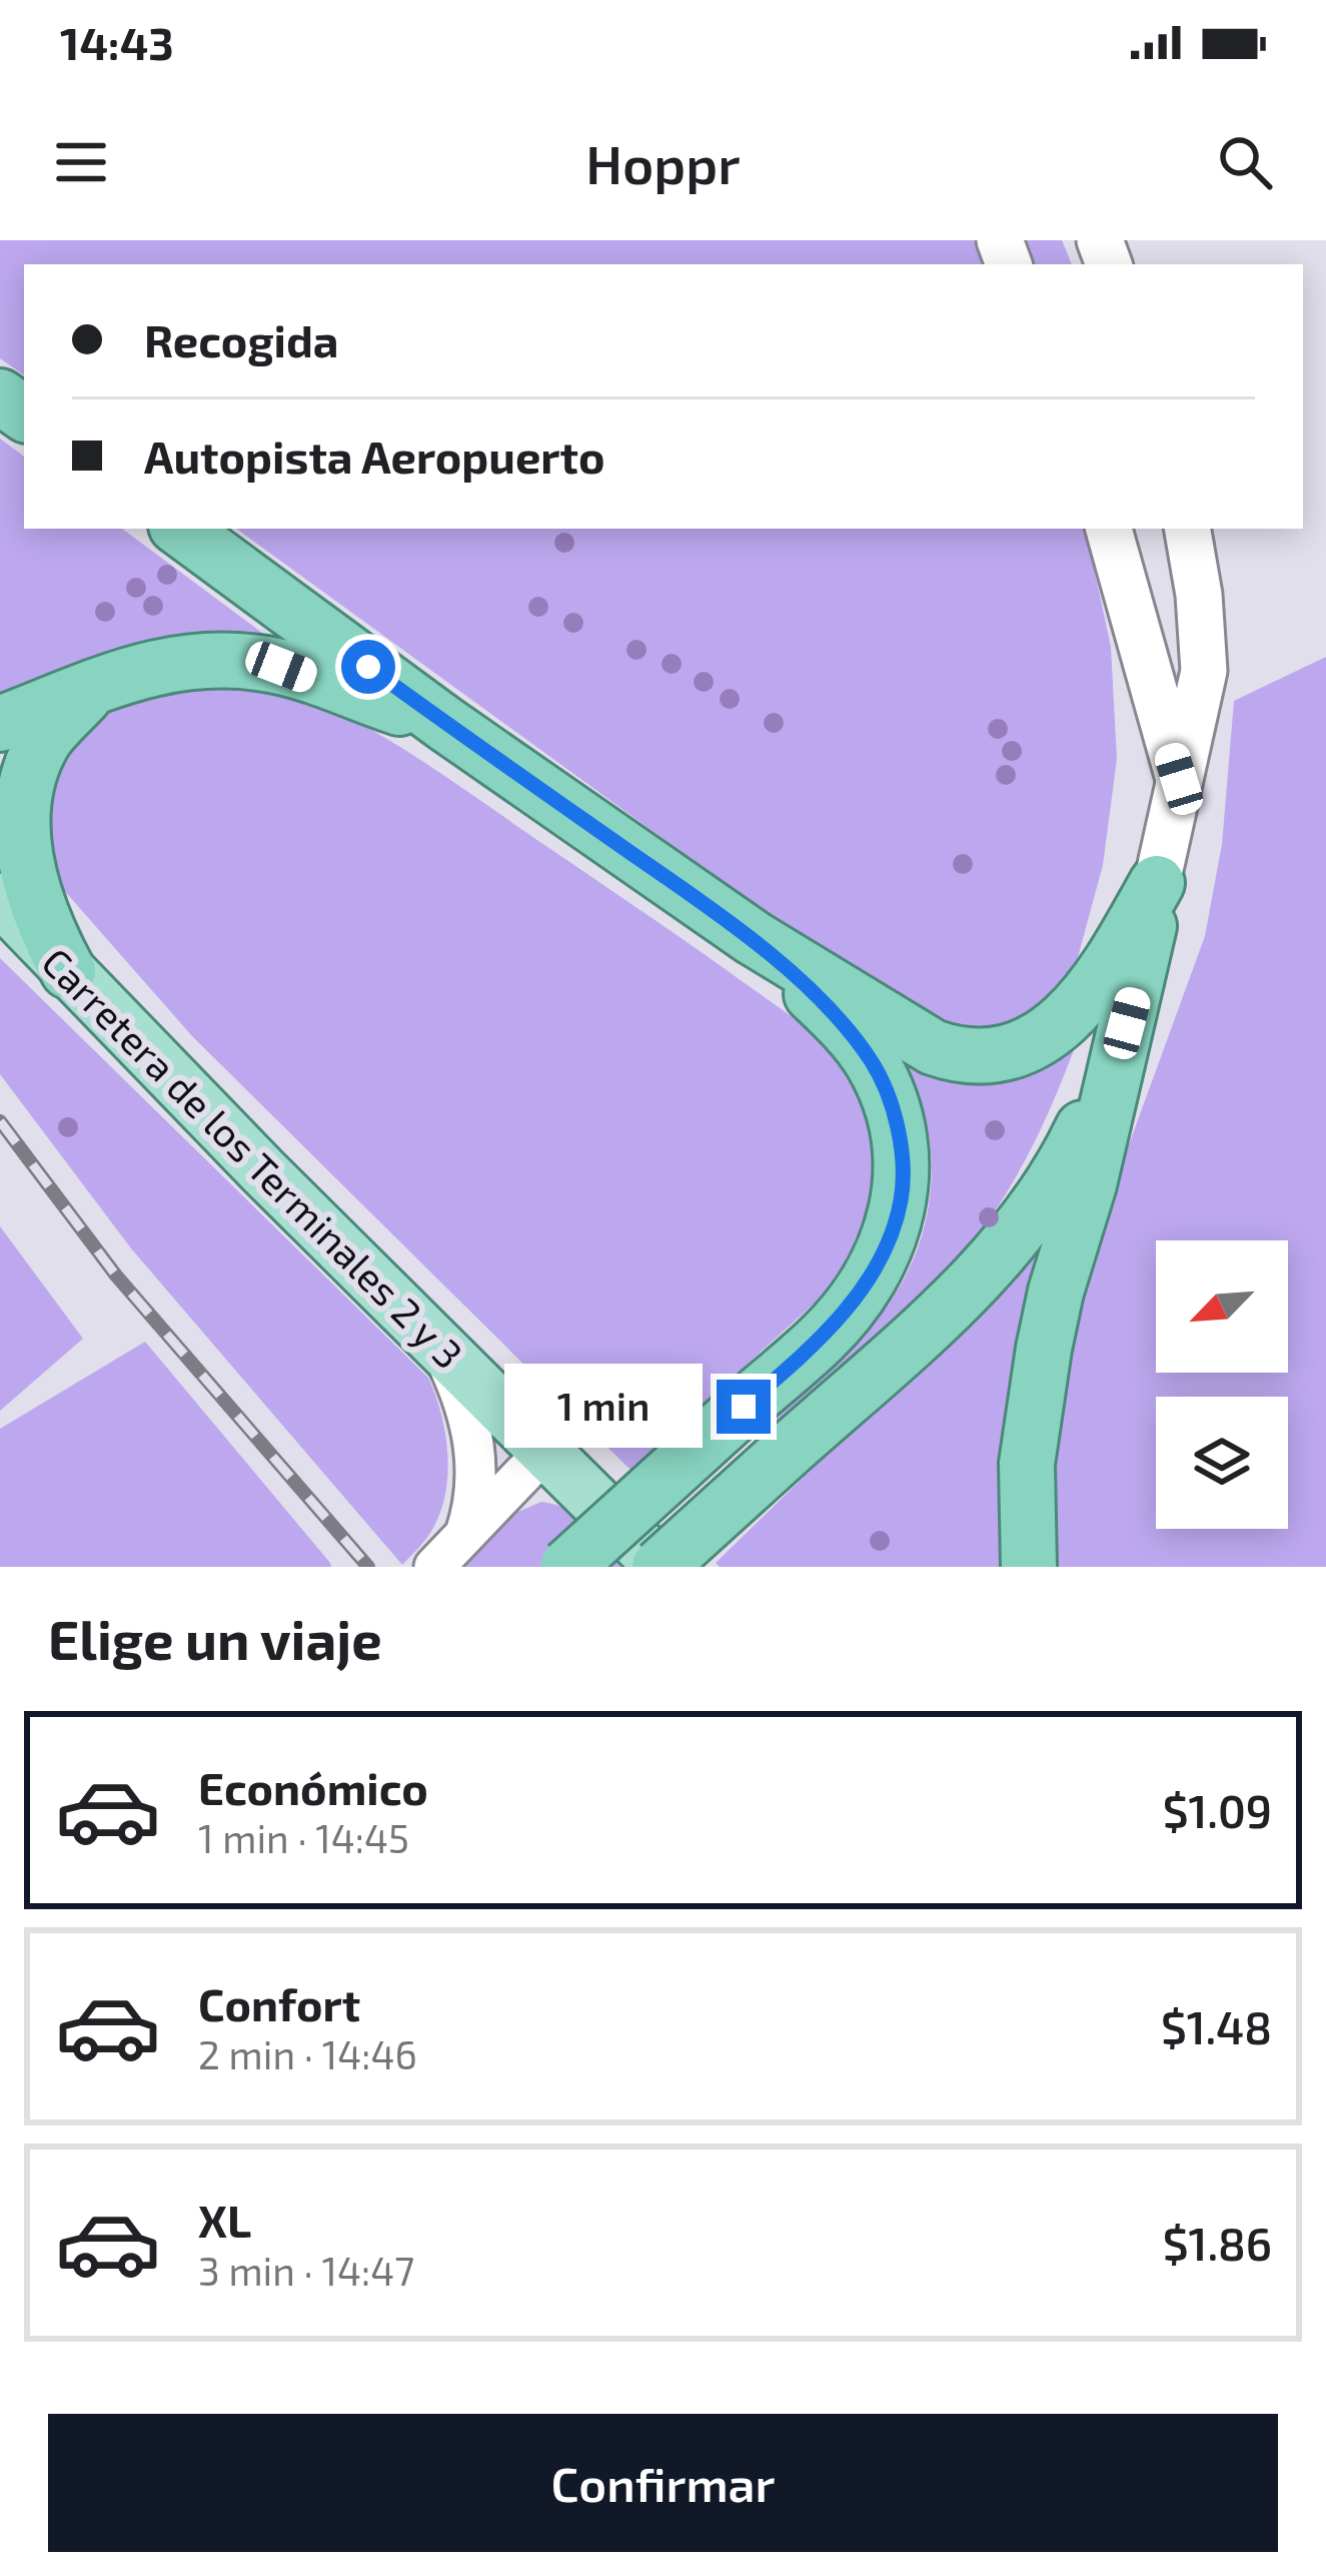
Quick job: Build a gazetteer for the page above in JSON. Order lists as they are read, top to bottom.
{
  "streets": {
    "main road": ["Carretera de los Terminales 2 y 3"]
  },
  "north": "bottom left",
  "page": {
    "status": "14:43",
    "header": "Hoppr",
    "banner": ["Recogida", "Autopista Aeropuerto"],
    "bubble": "1 min",
    "heading": "Elige un viaje",
    "list": [
      {
        "name": "Económico",
        "note": "1 min · 14:45",
        "value": "$1.09"
      },
      {
        "name": "Confort",
        "note": "2 min · 14:46",
        "value": "$1.48"
      },
      {
        "name": "XL",
        "note": "3 min · 14:47",
        "value": "$1.86"
      }
    ],
    "buttons": "Confirmar"
  }
}
